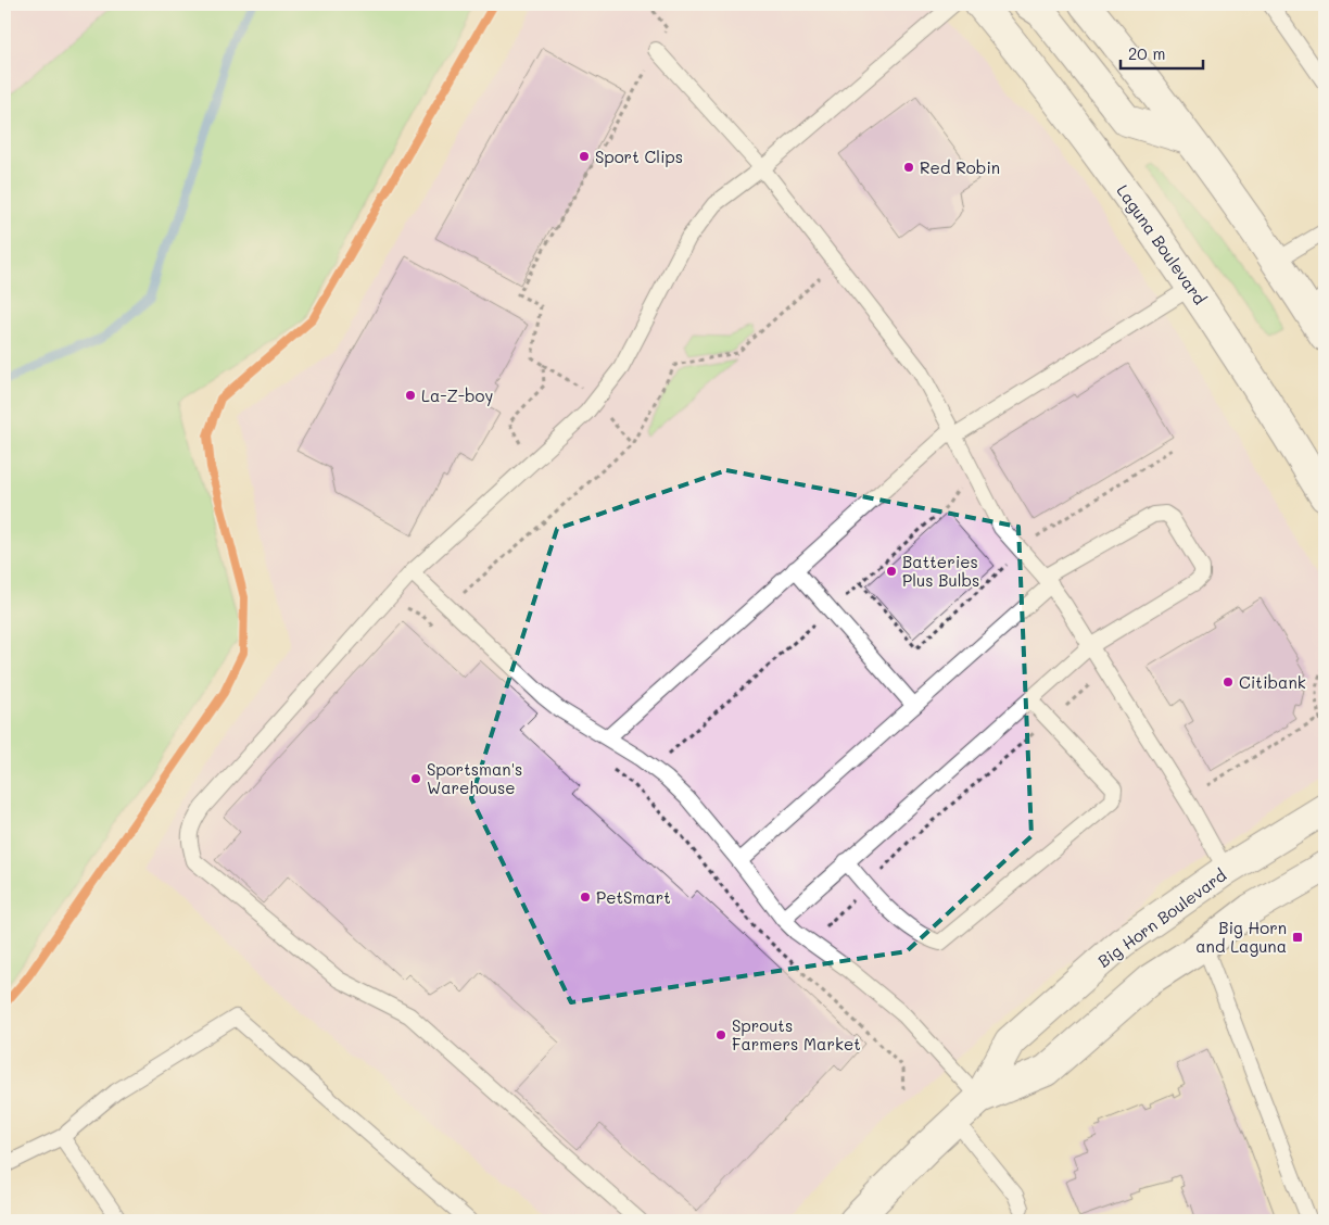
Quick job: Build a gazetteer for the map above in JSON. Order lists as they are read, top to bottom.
{
  "streets": {
    "main road": ["Laguna Boulevard", "Big Horn Boulevard"]
  },
  "places": {
    "other": [
      "Sport Clips",
      "Red Robin",
      "La-Z-boy",
      "Batteries Plus Bulbs",
      "Citibank",
      "Sportsman's Warehouse",
      "PetSmart",
      "Sprouts Farmers Market"
    ],
    "transit": ["Big Horn and Laguna"]
  },
  "scale_bar": "20 m"
}
